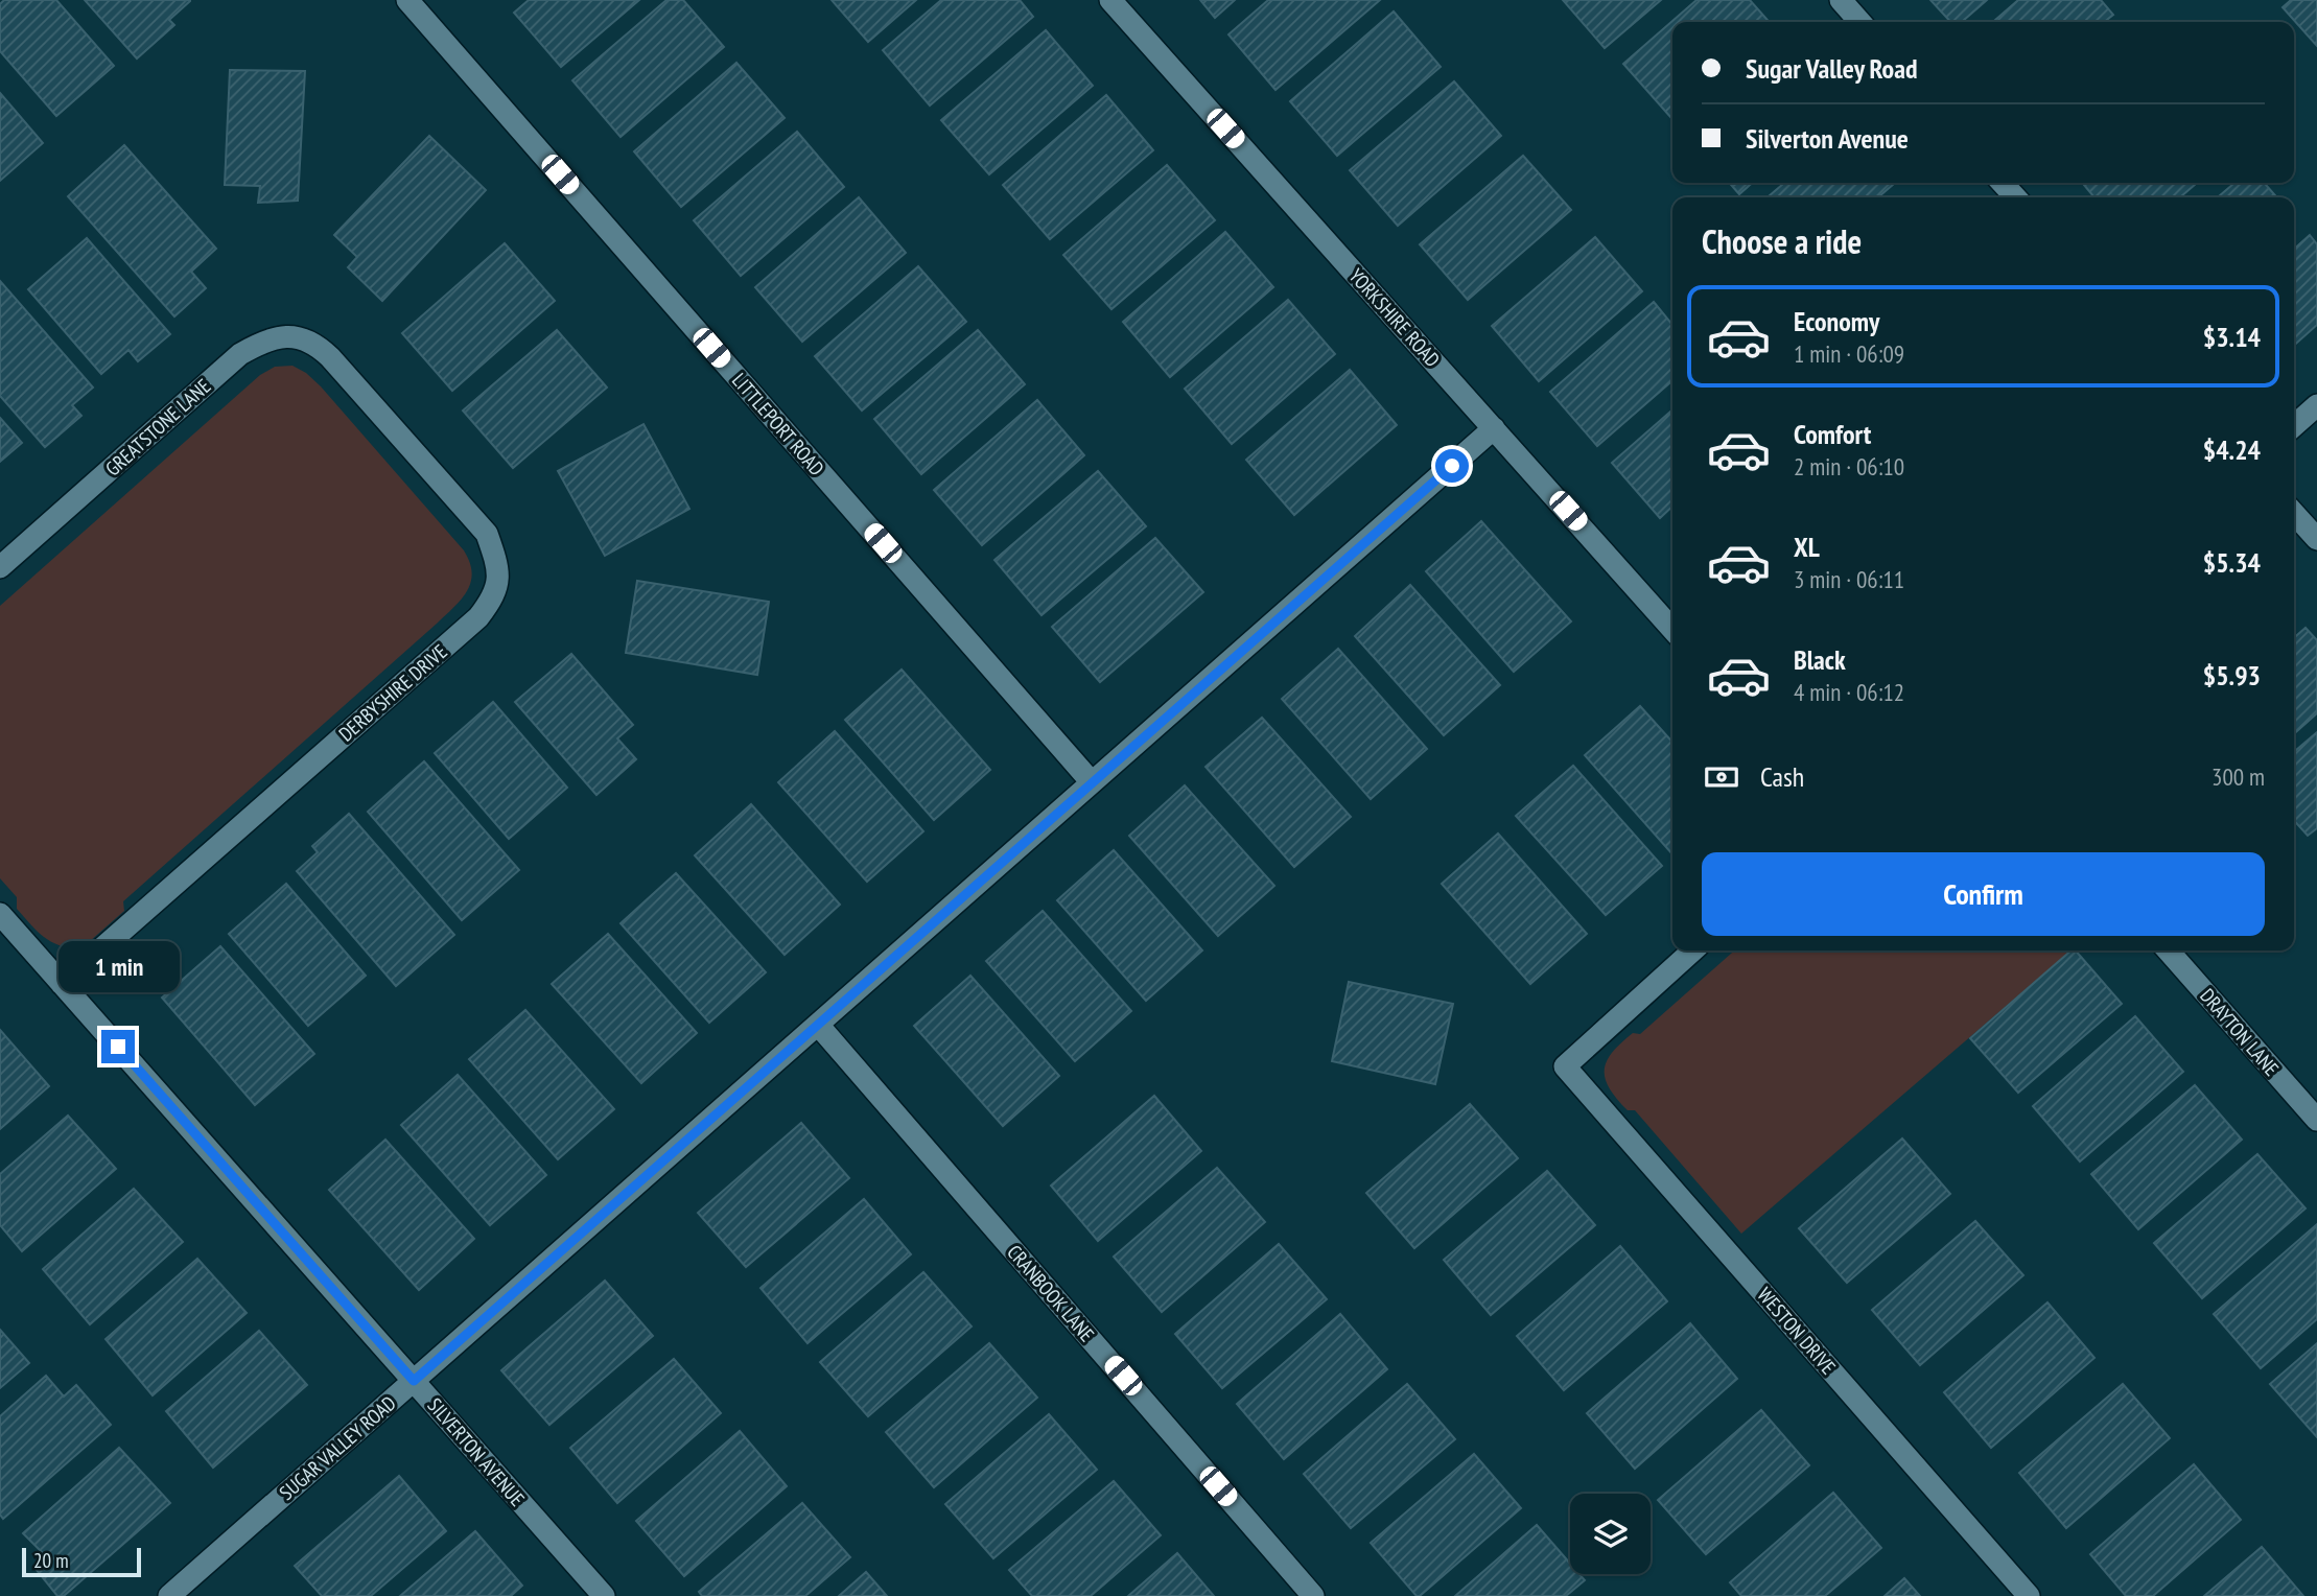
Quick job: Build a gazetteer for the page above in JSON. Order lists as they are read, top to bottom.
{
  "streets": {
    "street": [
      "YORKSHIRE ROAD",
      "LITTLEPORT ROAD",
      "GREATSTONE LANE",
      "DERBYSHIRE DRIVE",
      "DRAYTON LANE",
      "CRANBOOK LANE",
      "WESTON DRIVE",
      "SUGAR VALLEY ROAD",
      "SILVERTON AVENUE"
    ]
  },
  "crossings": [
    ["YORKSHIRE ROAD", "SUGAR VALLEY ROAD"],
    ["LITTLEPORT ROAD", "SUGAR VALLEY ROAD"],
    ["GREATSTONE LANE", "DERBYSHIRE DRIVE"],
    ["DERBYSHIRE DRIVE", "SILVERTON AVENUE"],
    ["CRANBOOK LANE", "SUGAR VALLEY ROAD"],
    ["SUGAR VALLEY ROAD", "SILVERTON AVENUE"]
  ],
  "scale_bar": "20 m",
  "page": {
    "banner": ["Sugar Valley Road", "Silverton Avenue"],
    "heading": "Choose a ride",
    "list": [
      {
        "name": "Economy",
        "note": "1 min · 06:09",
        "value": "$3.14"
      },
      {
        "name": "Comfort",
        "note": "2 min · 06:10",
        "value": "$4.24"
      },
      {
        "name": "XL",
        "note": "3 min · 06:11",
        "value": "$5.34"
      },
      {
        "name": "Black",
        "note": "4 min · 06:12",
        "value": "$5.93"
      }
    ],
    "pay": ["Cash", "300 m"],
    "buttons": "Confirm",
    "bubble": "1 min",
    "scale": "20 m"
  }
}
